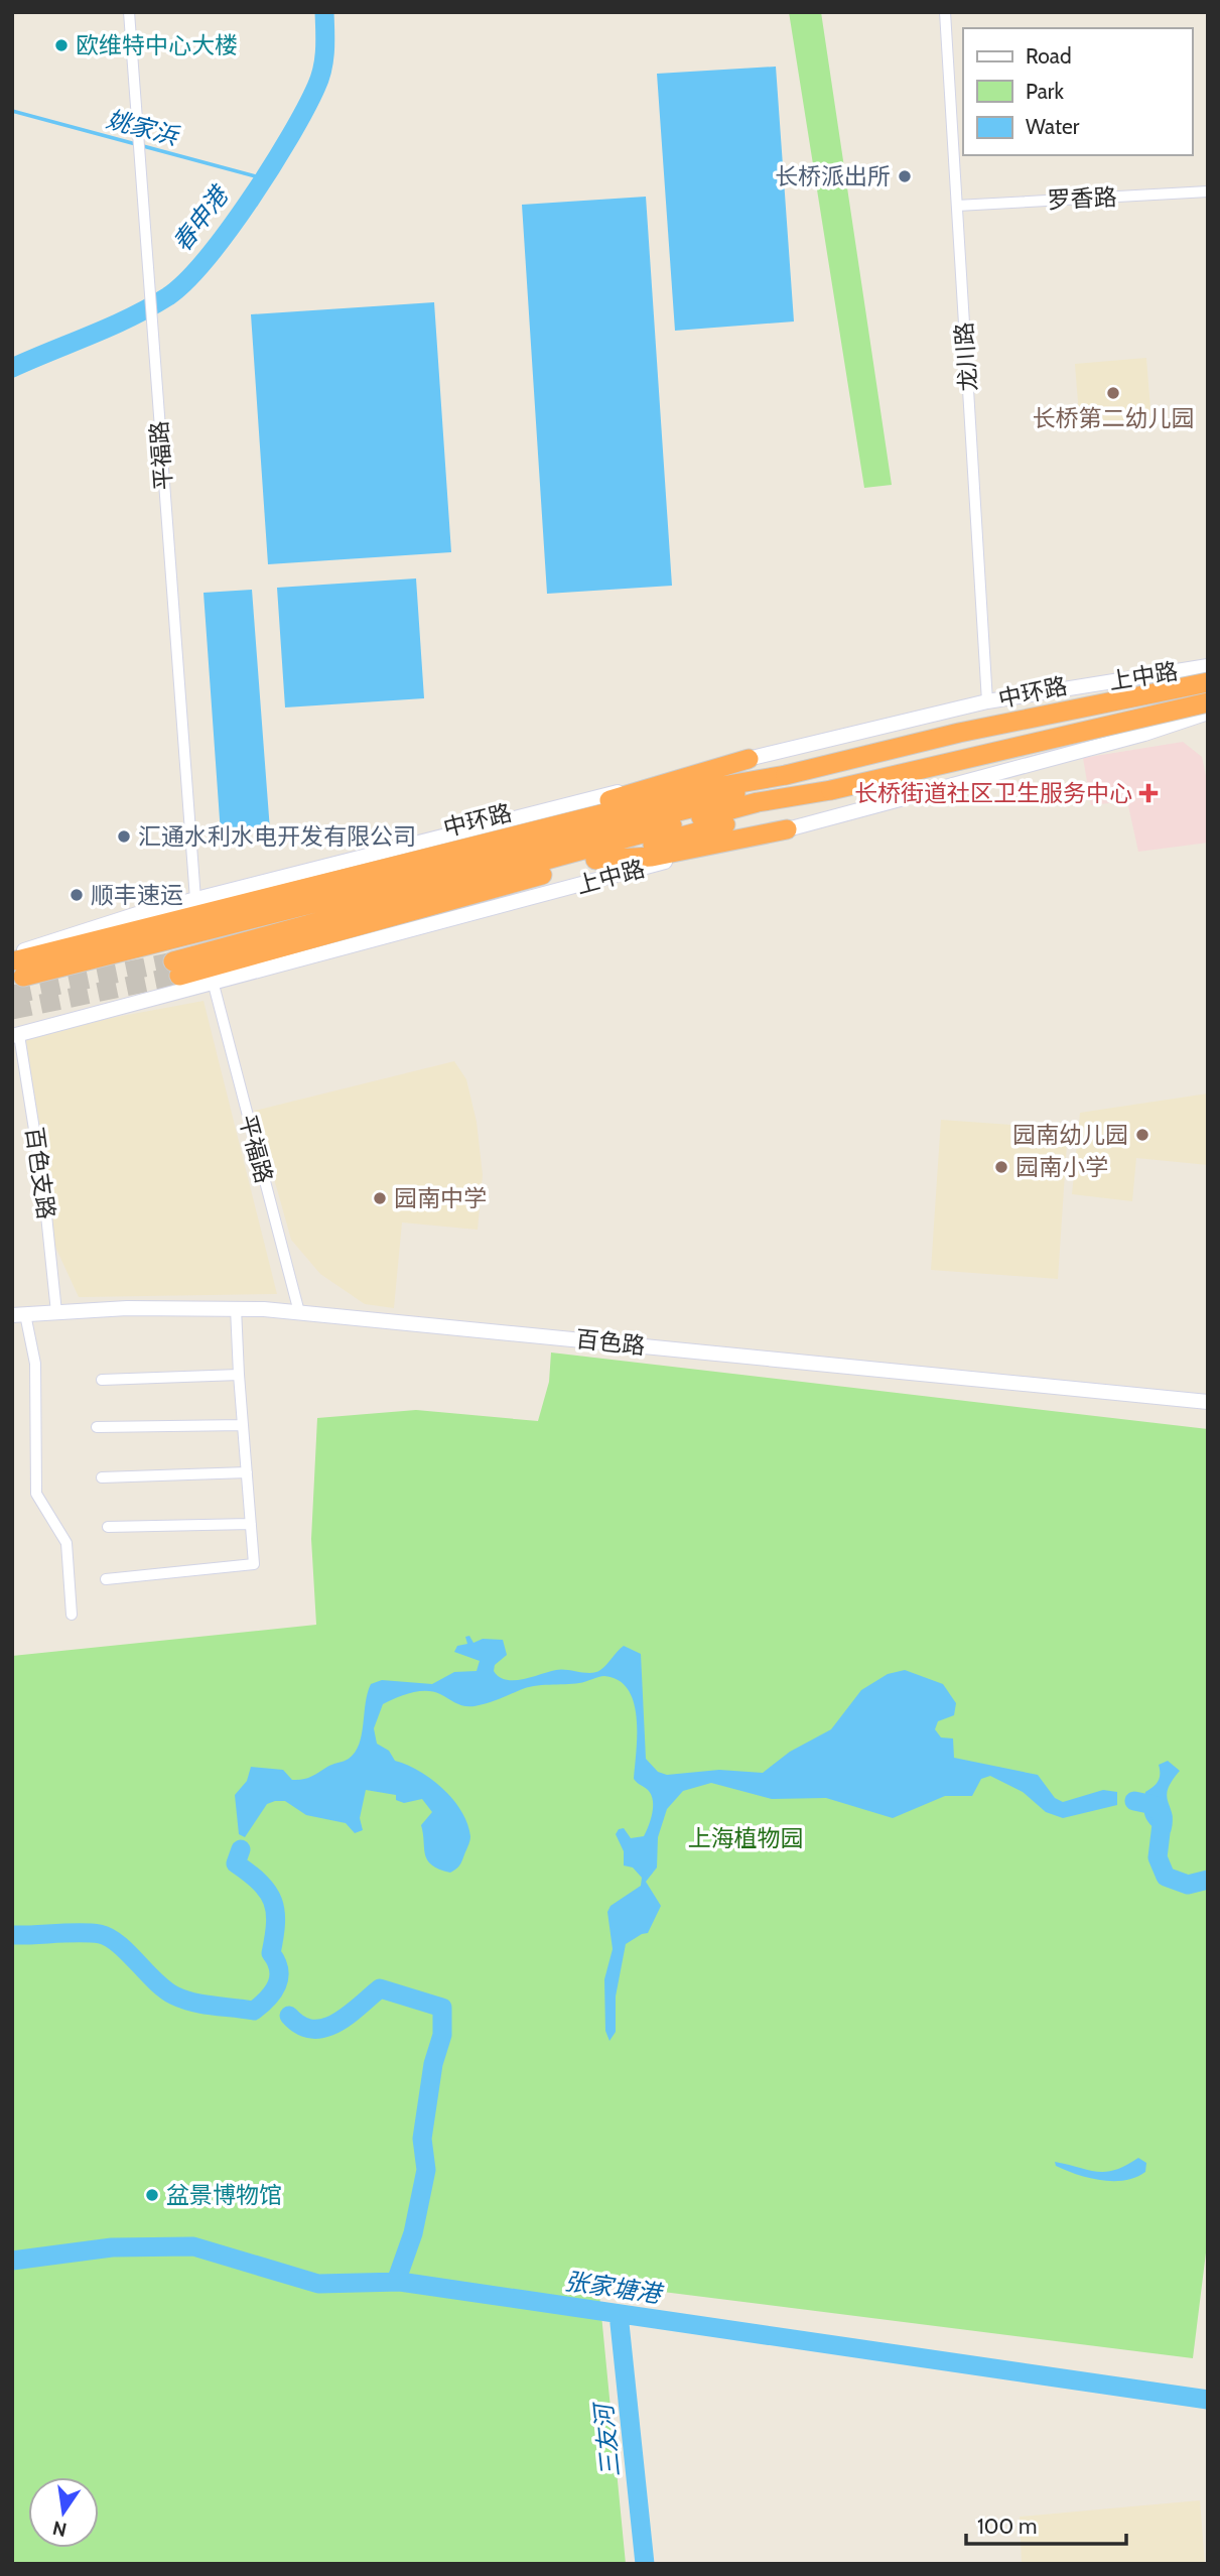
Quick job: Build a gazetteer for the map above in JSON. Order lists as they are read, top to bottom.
{
  "streets": {
    "highway": ["中环路"],
    "main road": ["上中路", "百色路"],
    "street": [
      "罗香路",
      "龙川路",
      "平福路",
      "百色支路"
    ]
  },
  "crossings": [
    ["罗香路", "龙川路"],
    ["龙川路", "上中路"],
    ["平福路", "上中路"],
    ["平福路", "百色路"],
    ["上中路", "中环路"],
    ["上中路", "百色支路"],
    ["百色支路", "百色路"]
  ],
  "water": [
    "姚家浜",
    "春申港",
    "张家塘港",
    "三友河"
  ],
  "parks": ["上海植物园"],
  "places": {
    "other": [
      "欧维特中心大楼",
      "长桥派出所",
      "长桥第二幼儿园",
      "汇通水利水电开发有限公司",
      "顺丰速运",
      "园南幼儿园",
      "园南小学",
      "园南中学",
      "盆景博物馆"
    ],
    "health": ["长桥街道社区卫生服务中心"]
  },
  "legend": ["Road", "Park", "Water"],
  "scale_bar": "100 m",
  "north": "bottom"
}
